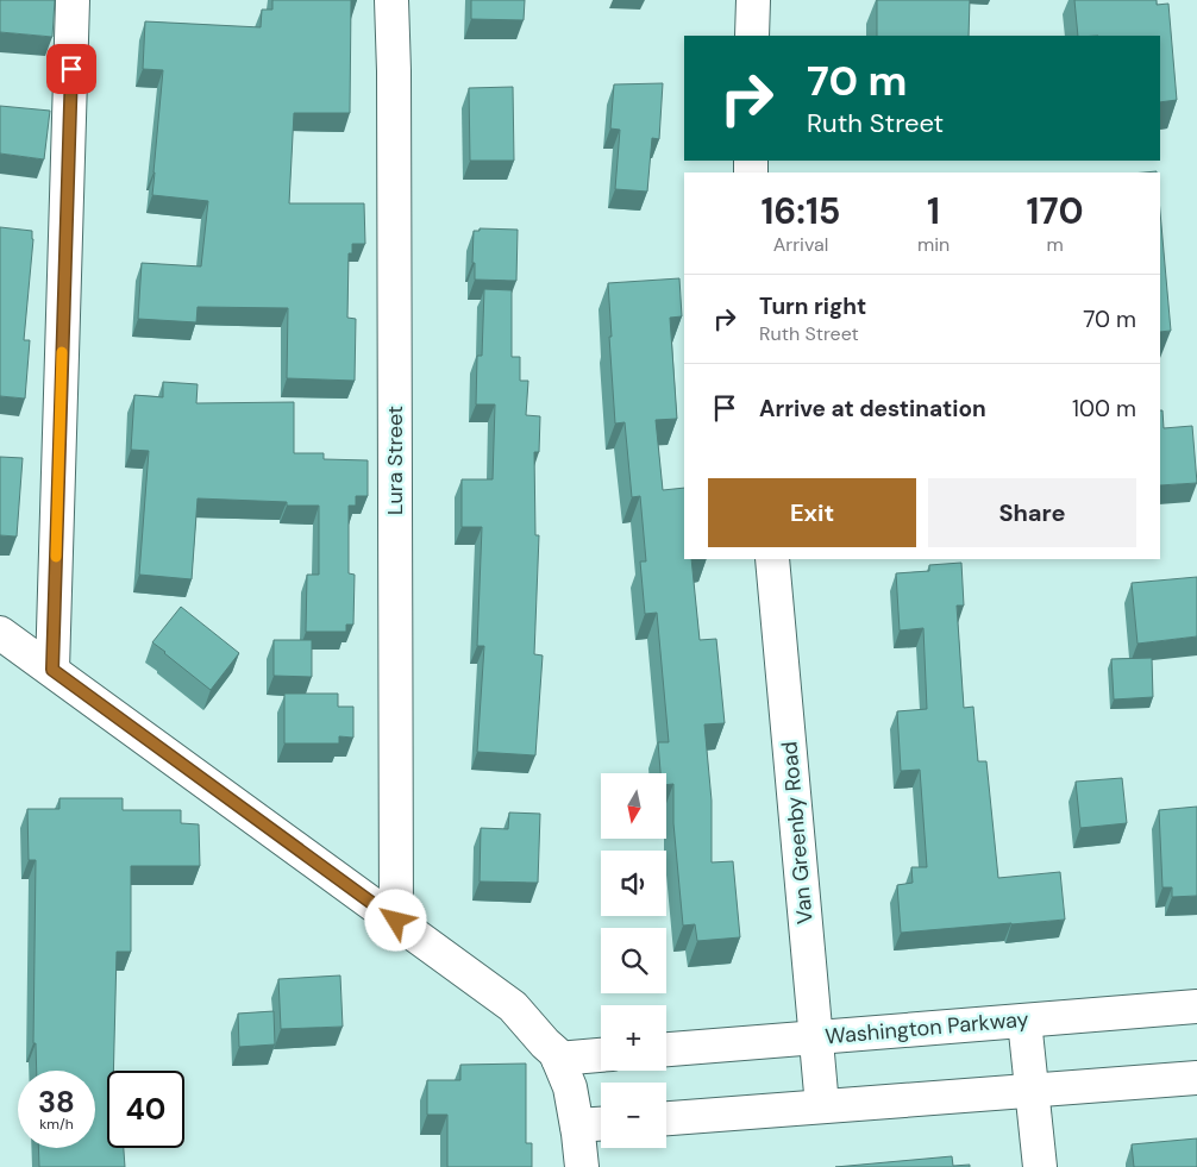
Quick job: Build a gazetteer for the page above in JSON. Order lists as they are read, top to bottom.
{
  "streets": {
    "street": ["Lura Street", "Van Greenby Road", "Washington Parkway"]
  },
  "crossings": [
    ["Van Greenby Road", "Washington Parkway"]
  ],
  "north": "bottom",
  "page": {
    "turn": ["70 m", "Ruth Street"],
    "eta": [
      "16:15",
      "Arrival",
      "1",
      "min",
      "170",
      "m"
    ],
    "list": [
      {
        "name": "Turn right",
        "note": "Ruth Street",
        "value": "70 m"
      },
      {
        "name": "Arrive at destination",
        "value": "100 m"
      }
    ],
    "buttons": ["Exit", "Share"],
    "map_buttons": ["+", "−"],
    "speed": "38 km/h",
    "limit": "40"
  }
}
